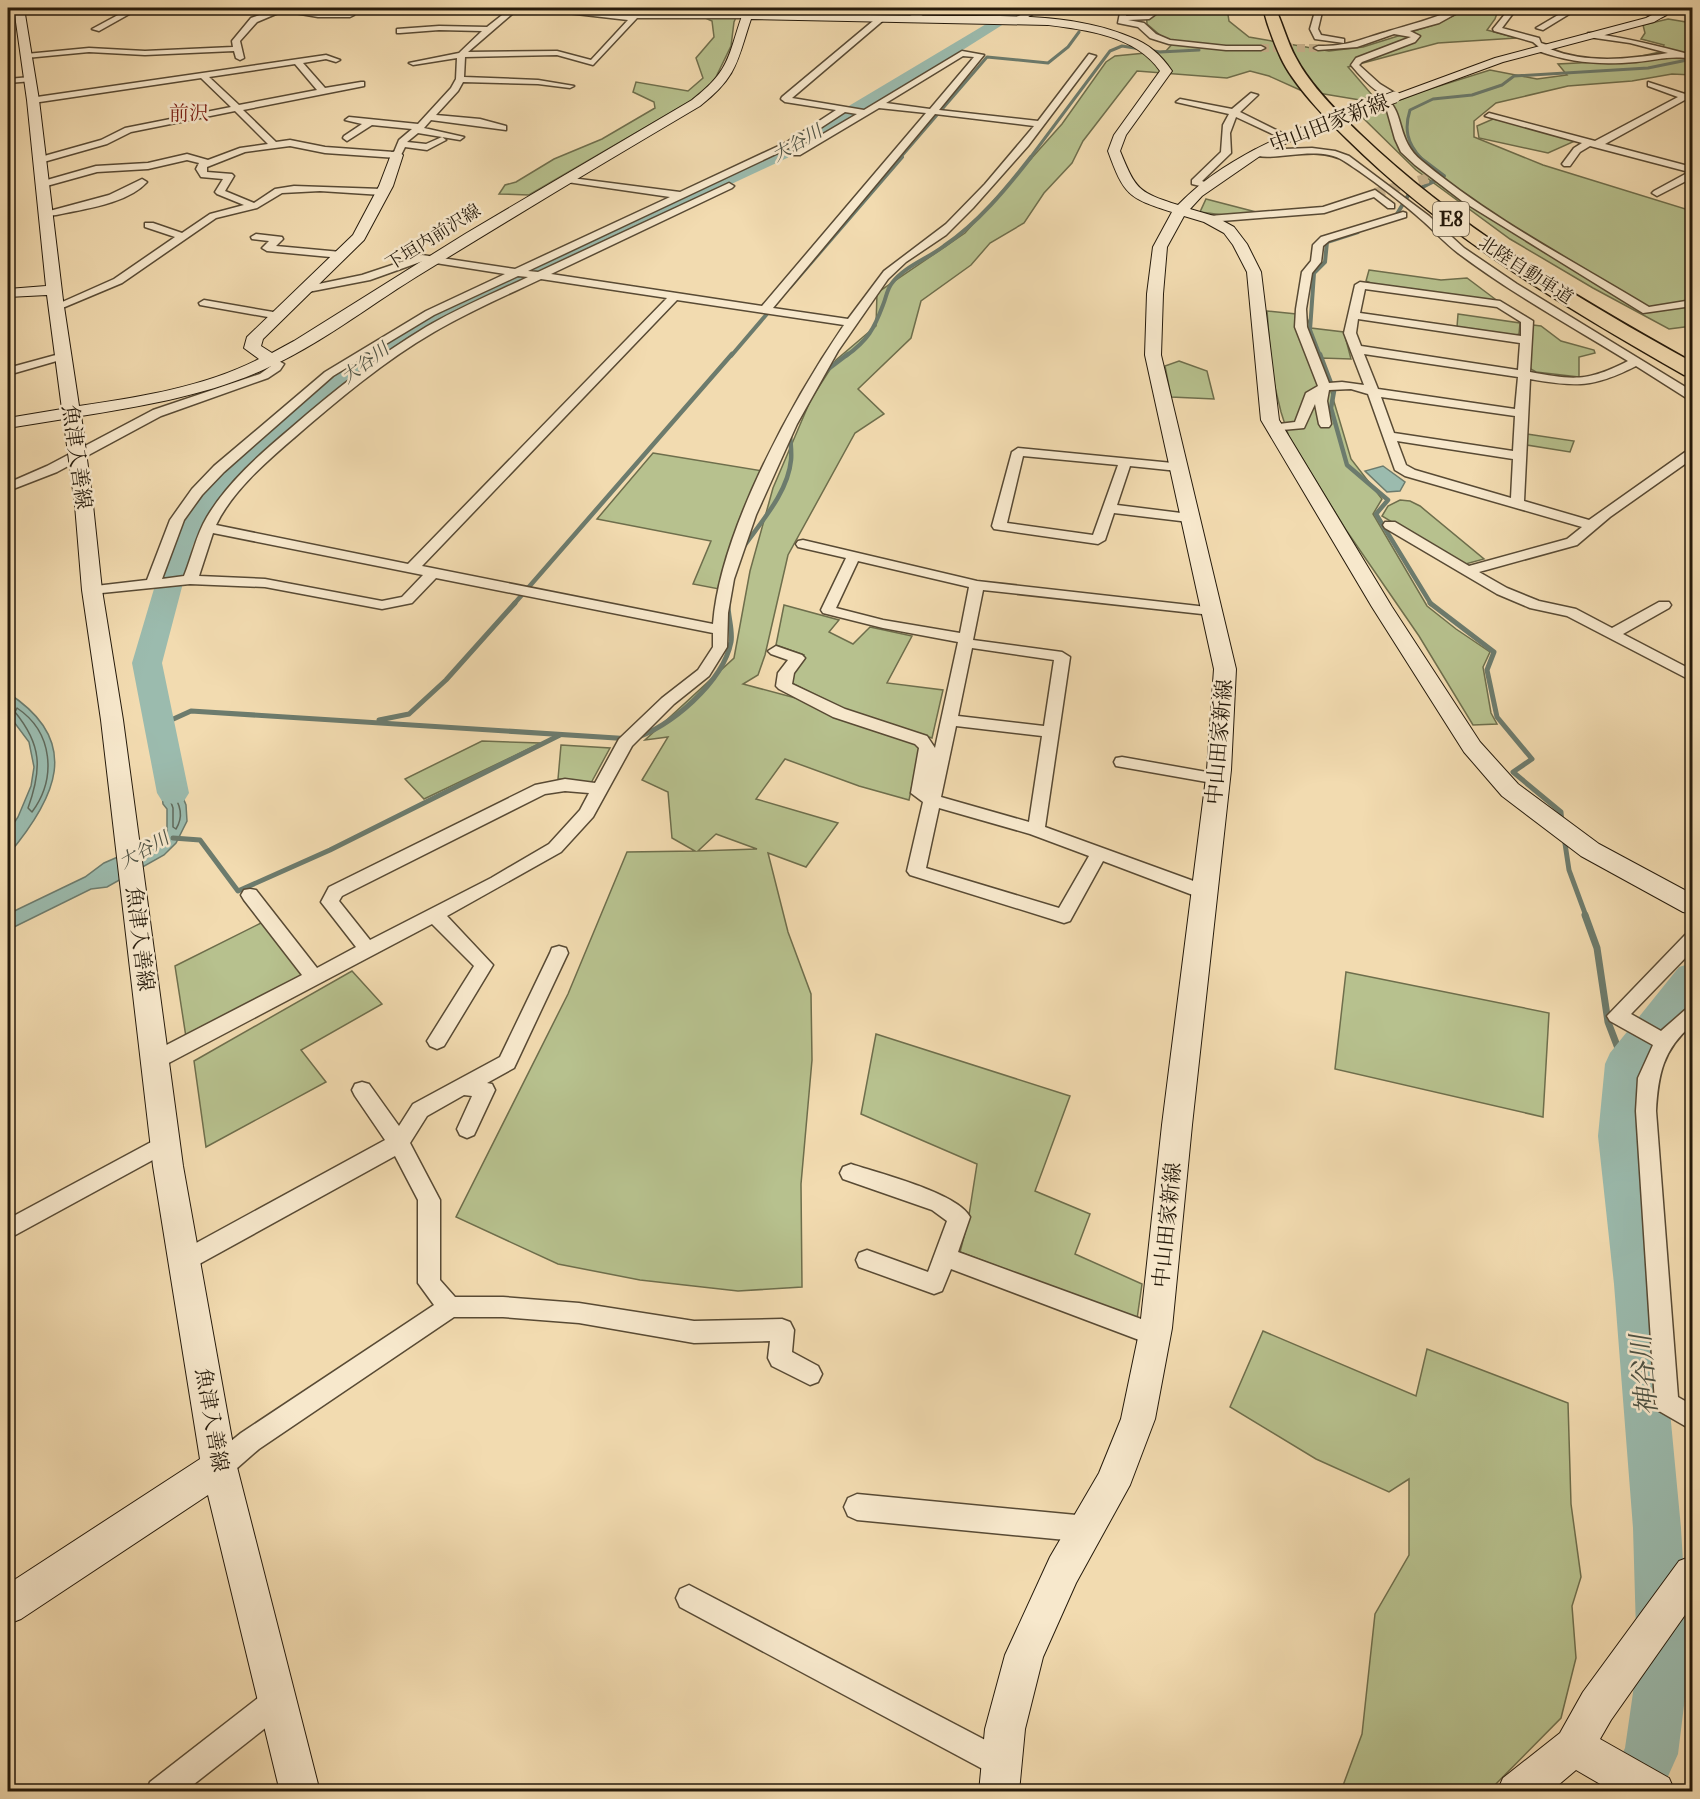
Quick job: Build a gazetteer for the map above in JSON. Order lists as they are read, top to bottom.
{
  "streets": {
    "highway": ["E8", "北陸自動車道"],
    "main road": ["中山田家新線", "下垣内前沢線", "魚津入善線"]
  },
  "crossings": [
    ["下垣内前沢線", "魚津入善線"]
  ],
  "districts": ["前沢"],
  "water": ["大谷川", "神谷川"]
}
